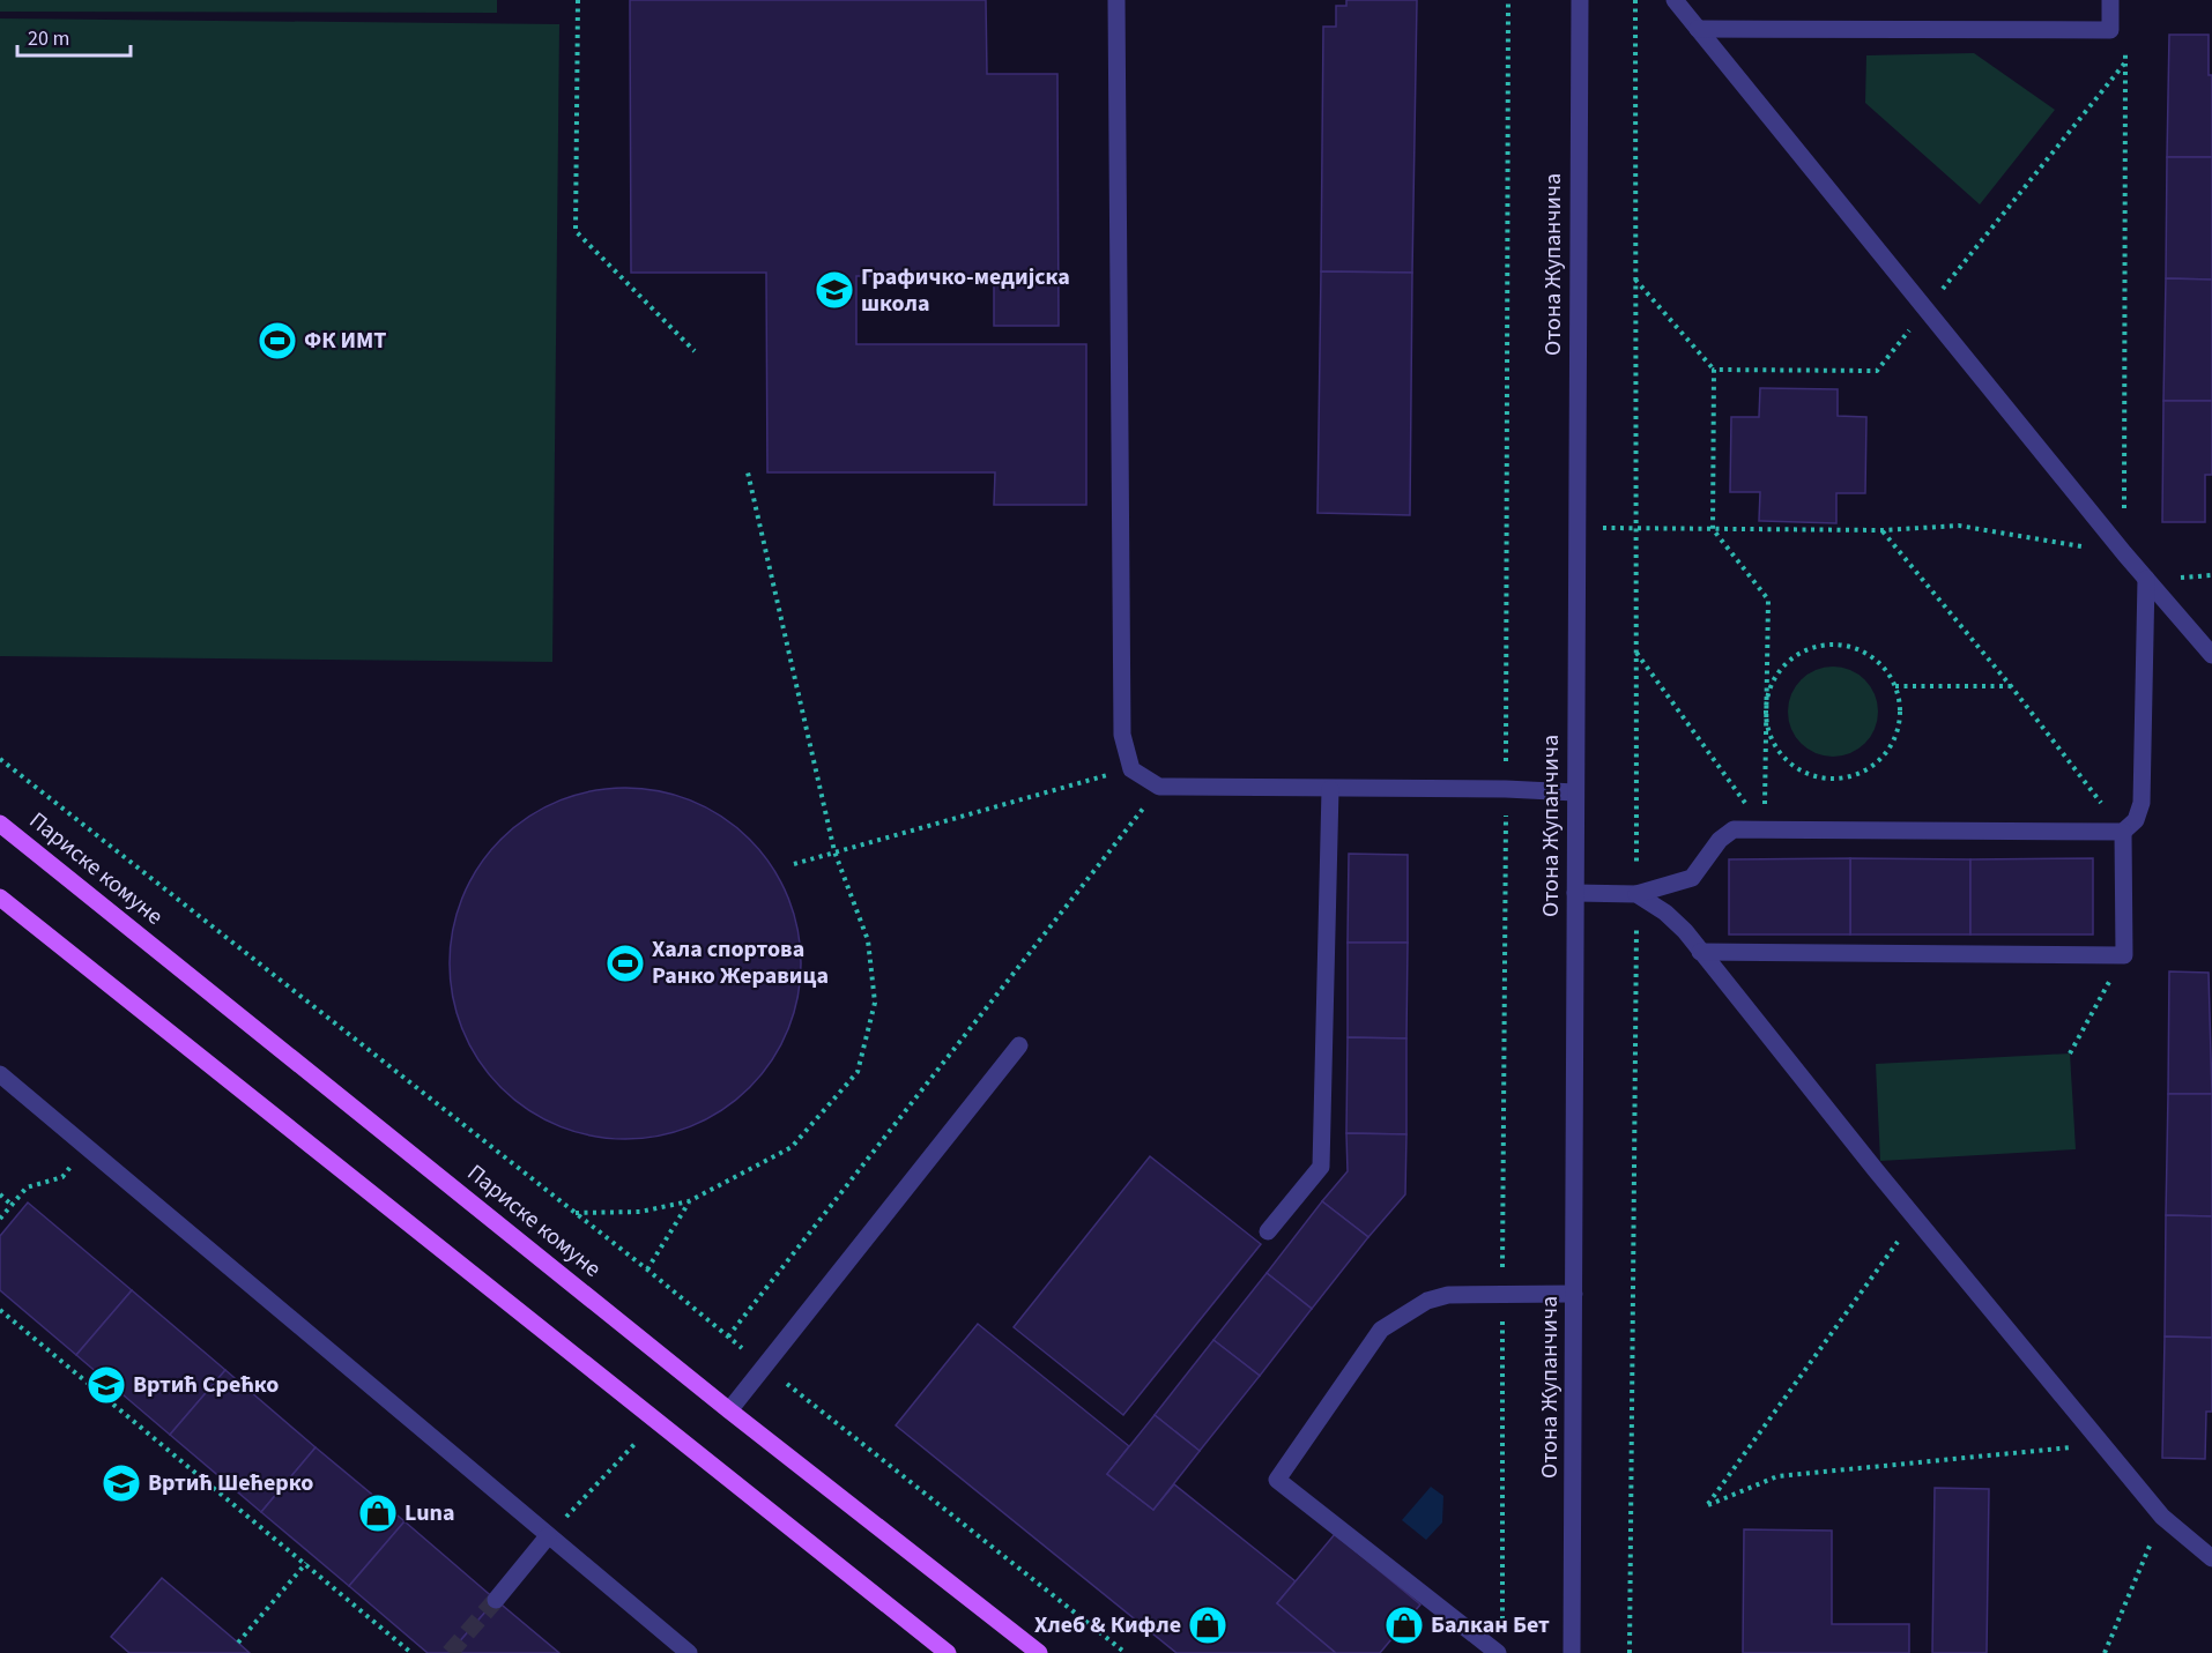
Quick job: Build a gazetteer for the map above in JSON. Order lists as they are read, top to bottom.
{
  "streets": {
    "main road": ["Париске комуне"],
    "street": ["Отона Жупанчича"]
  },
  "places": {
    "school or university": ["Графичко-медијска школа", "Вртић Срећко", "Вртић Шећерко"],
    "sports": ["ФК ИМТ", "Хала спортова Ранко Жеравица"],
    "shop": ["Luna", "Хлеб & Кифле", "Балкан Бет"]
  },
  "scale_bar": "20 m"
}
